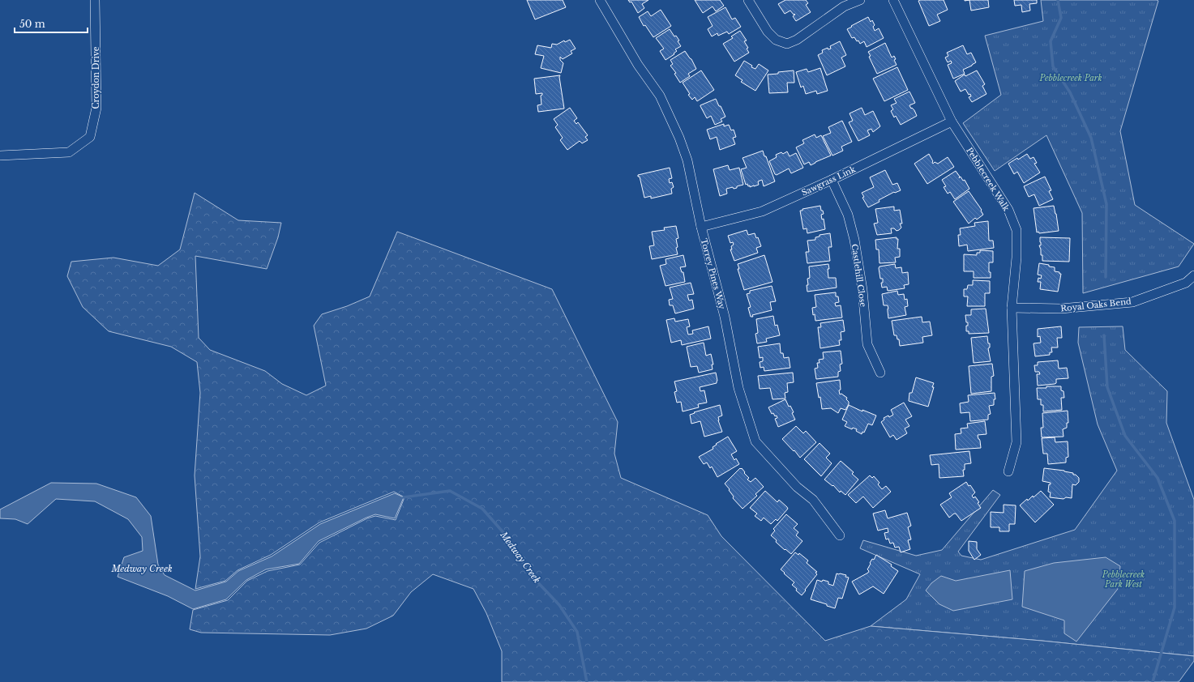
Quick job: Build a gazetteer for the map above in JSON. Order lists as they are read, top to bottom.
{
  "streets": {
    "street": [
      "Croydon Drive",
      "Pebblecreek Walk",
      "Sawgrass Link",
      "Torrey Pines Way",
      "Castlehill Close",
      "Royal Oaks Bend"
    ]
  },
  "crossings": [
    ["Pebblecreek Walk", "Sawgrass Link"],
    ["Pebblecreek Walk", "Royal Oaks Bend"],
    ["Sawgrass Link", "Torrey Pines Way"],
    ["Sawgrass Link", "Castlehill Close"]
  ],
  "water": ["Medway Creek"],
  "parks": ["Pebblecreek Park", "Pebblecreek Park West"],
  "scale_bar": "50 m"
}
